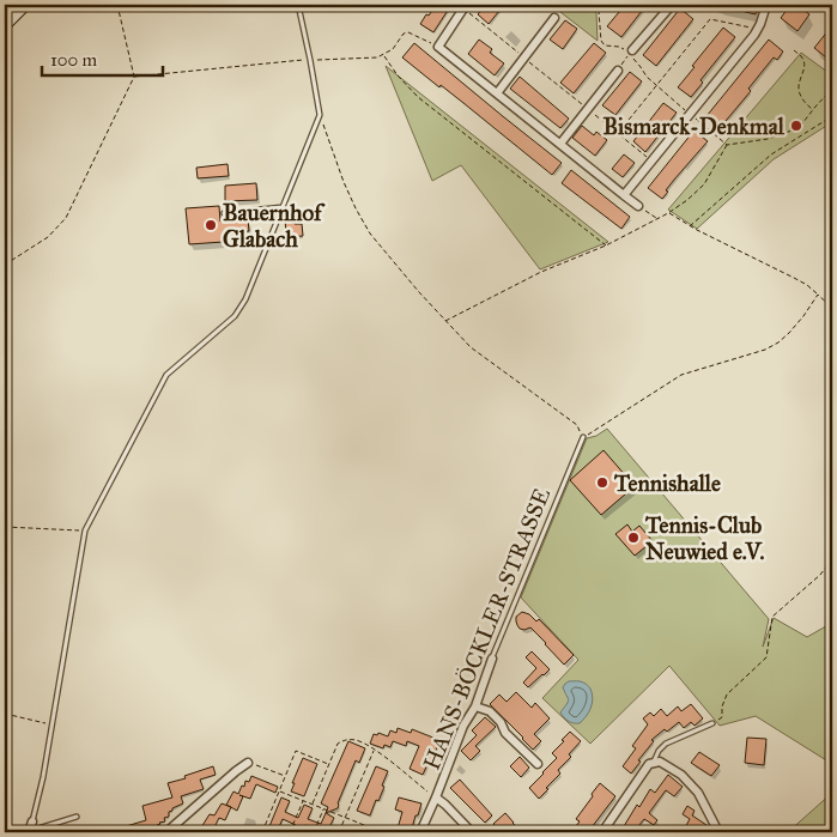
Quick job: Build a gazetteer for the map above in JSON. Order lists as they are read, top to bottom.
{
  "streets": {
    "street": ["HANS-BÖCKLER-STRASSE"]
  },
  "places": [
    "Bismarck-Denkmal",
    "Bauernhof Glabach",
    "Tennishalle",
    "Tennis-Club Neuwied e.V."
  ],
  "scale_bar": "100 m"
}
